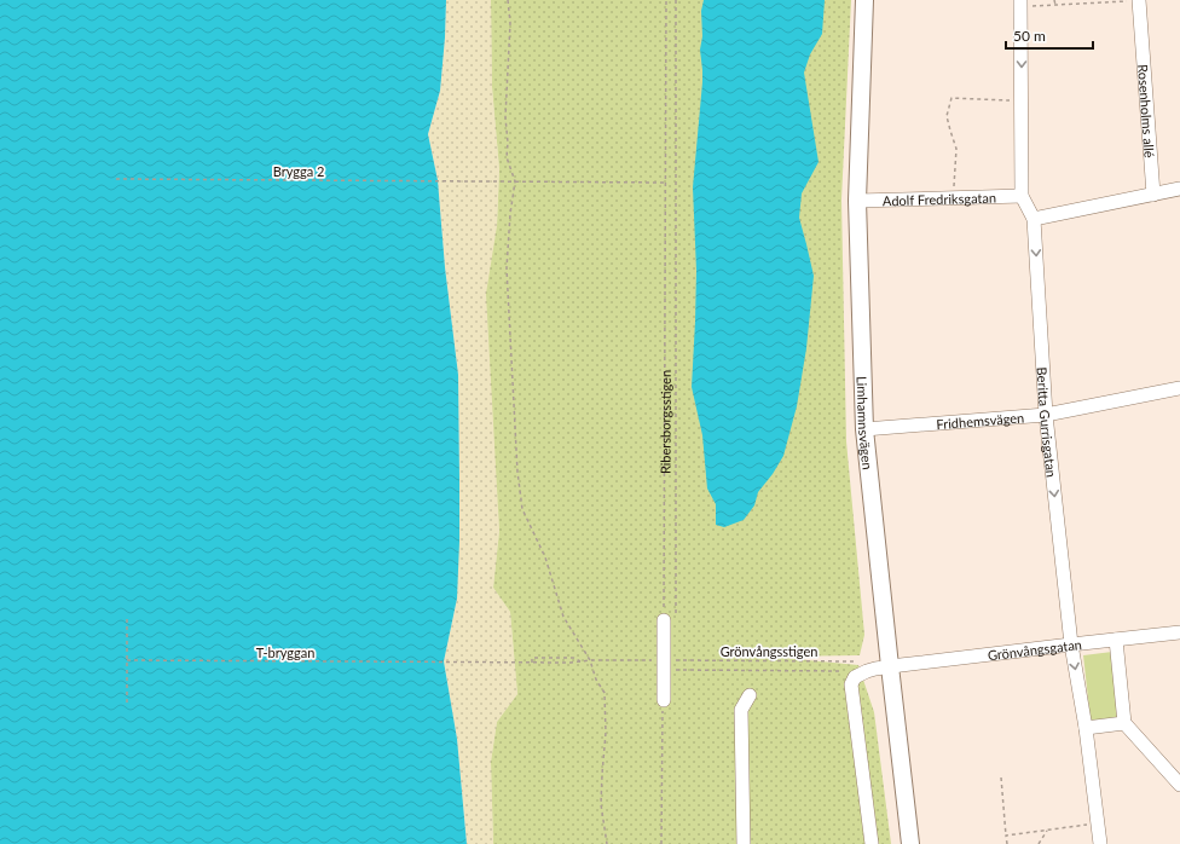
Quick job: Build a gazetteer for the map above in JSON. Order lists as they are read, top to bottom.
{
  "streets": {
    "main road": ["Limhamnsvägen"],
    "street": [
      "Rosenholms allé",
      "Adolf Fredriksgatan",
      "Fridhemsvägen",
      "Beritta Gurrisgatan",
      "Grönvångsgatan"
    ],
    "path": [
      "Brygga 2",
      "Ribersborgsstigen",
      "Grönvångsstigen",
      "T-bryggan"
    ]
  },
  "crossings": [
    ["Brygga 2", "Ribersborgsstigen"],
    ["Adolf Fredriksgatan", "Beritta Gurrisgatan"],
    ["Adolf Fredriksgatan", "Limhamnsvägen"],
    ["Fridhemsvägen", "Beritta Gurrisgatan"],
    ["Fridhemsvägen", "Limhamnsvägen"],
    ["Beritta Gurrisgatan", "Grönvångsgatan"],
    ["Limhamnsvägen", "Grönvångsgatan"],
    ["Grönvångsgatan", "Grönvångsstigen"]
  ],
  "one_way": ["Beritta Gurrisgatan"],
  "scale_bar": "50 m"
}
